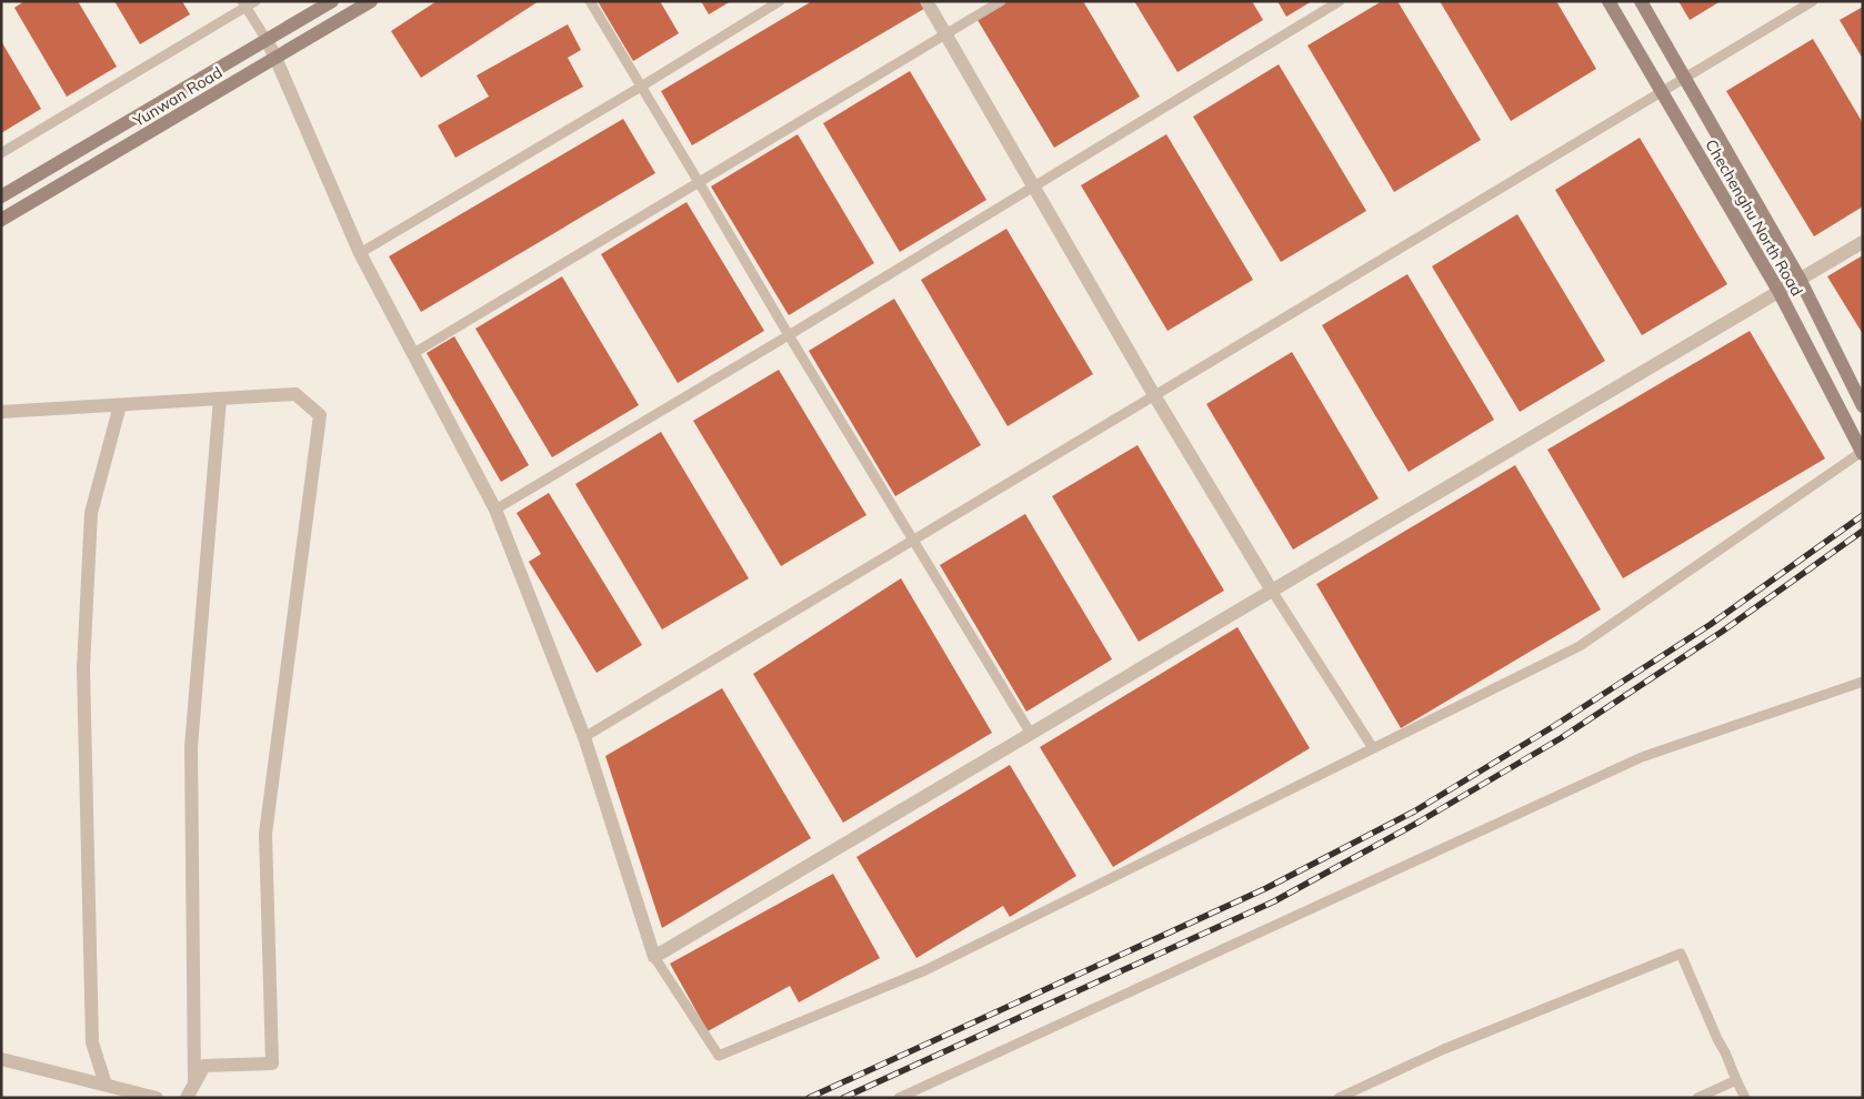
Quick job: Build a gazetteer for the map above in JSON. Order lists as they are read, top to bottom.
{
  "streets": {
    "main road": ["Yunwan Road", "Chechenghu North Road"]
  }
}
